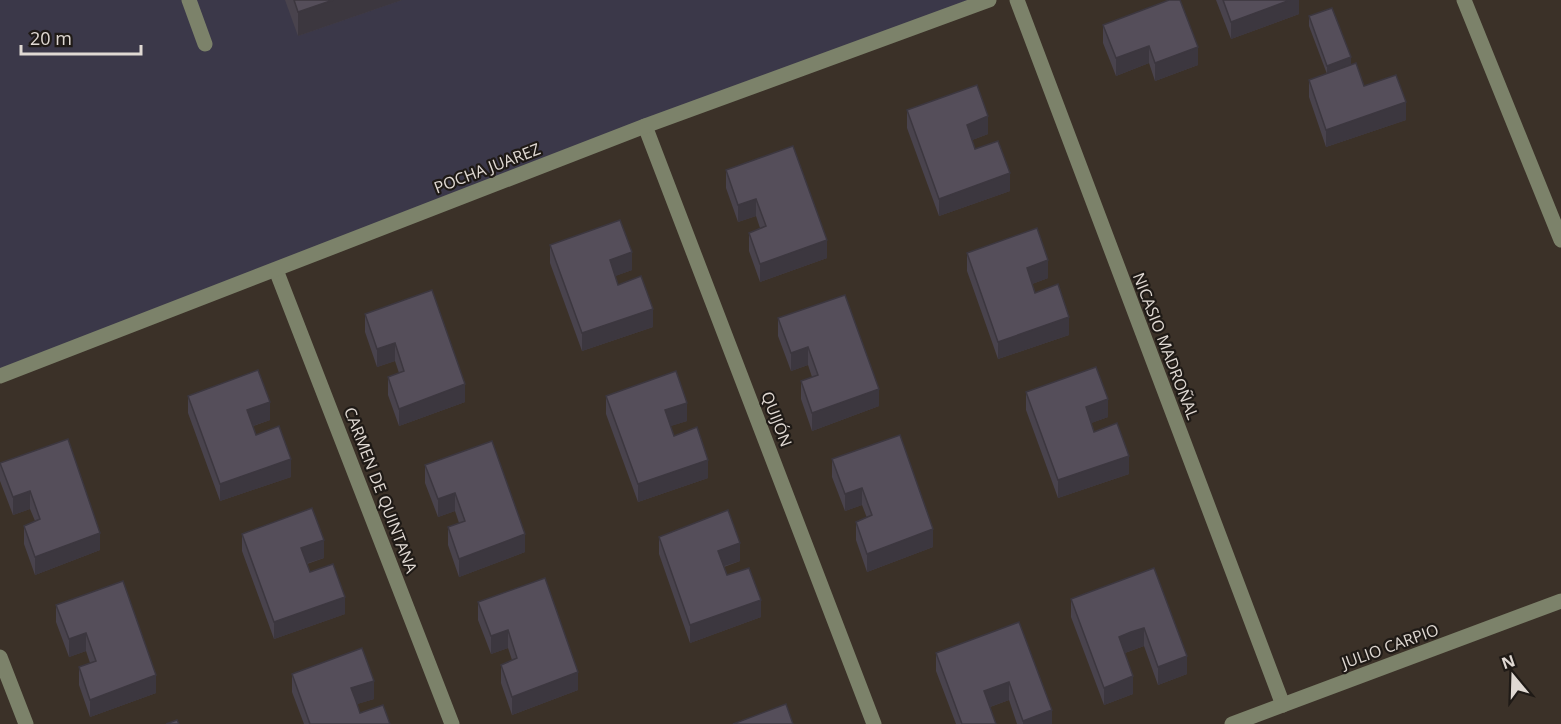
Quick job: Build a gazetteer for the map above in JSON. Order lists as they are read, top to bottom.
{
  "streets": {
    "street": [
      "POCHA JUAREZ",
      "NICASIO MADROÑAL",
      "QUIJÓN",
      "CARMEN DE QUINTANA",
      "JULIO CARPIO"
    ]
  },
  "crossings": [
    ["POCHA JUAREZ", "QUIJÓN"],
    ["POCHA JUAREZ", "CARMEN DE QUINTANA"],
    ["NICASIO MADROÑAL", "JULIO CARPIO"]
  ],
  "scale_bar": "20 m",
  "north": "top"
}
